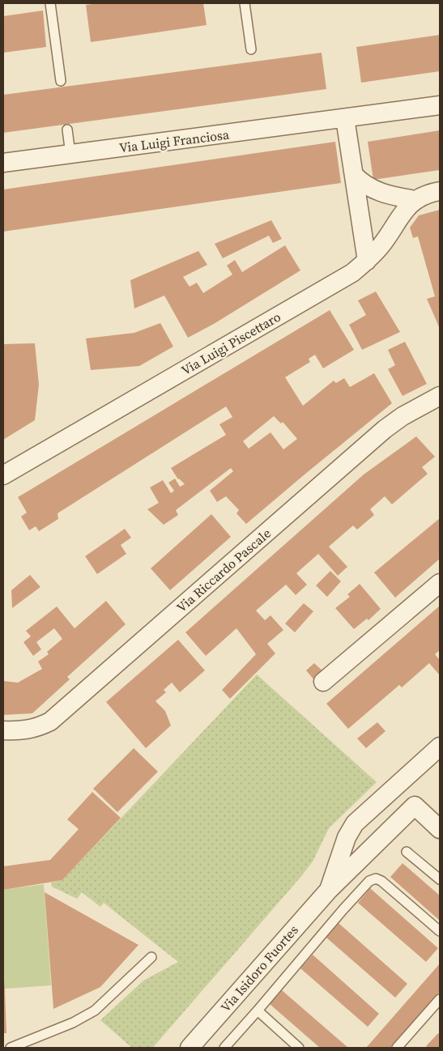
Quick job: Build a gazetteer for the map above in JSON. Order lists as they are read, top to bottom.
{
  "streets": {
    "street": [
      "Via Luigi Franciosa",
      "Via Luigi Piscettaro",
      "Via Riccardo Pascale",
      "Via Isidoro Fuortes"
    ]
  }
}
